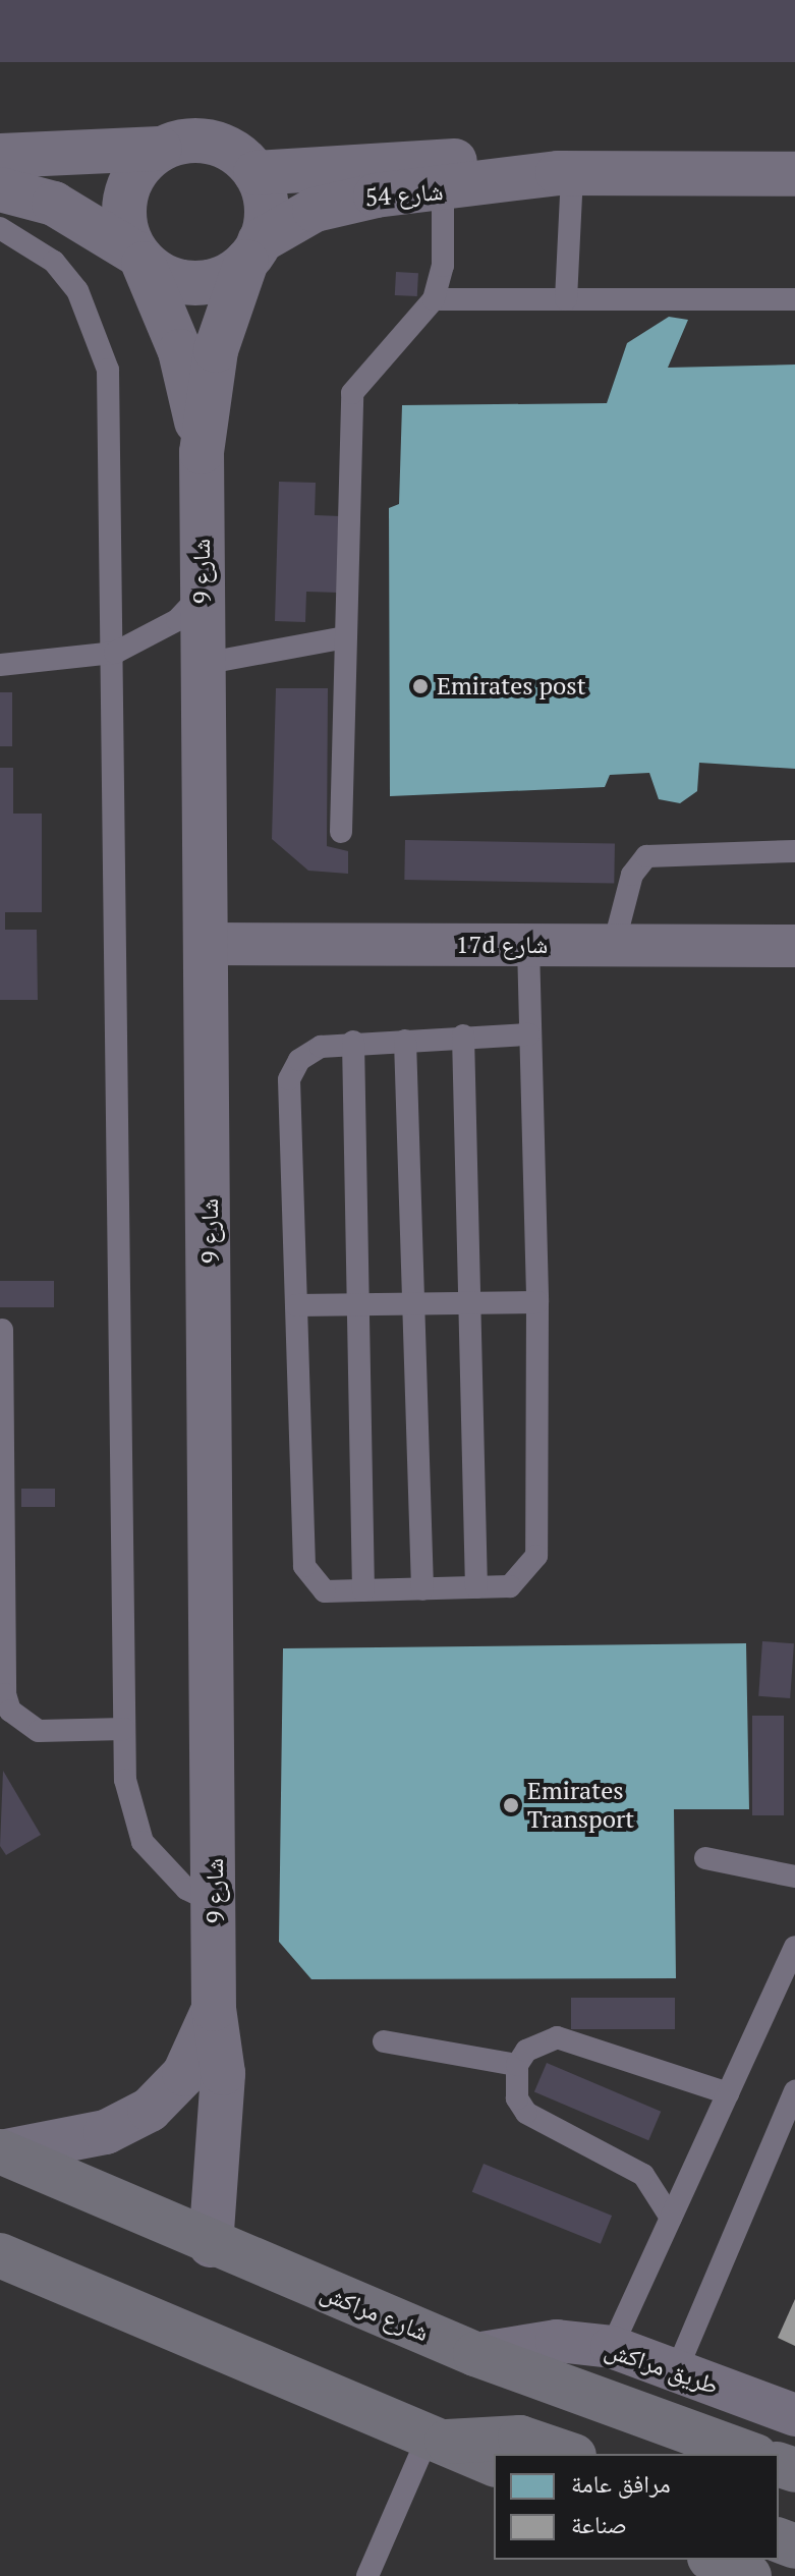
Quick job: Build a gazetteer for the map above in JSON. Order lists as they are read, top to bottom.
{
  "streets": {
    "main road": ["شارع مراكش"],
    "street": [
      "شارع 54",
      "شارع 9",
      "17d شارع",
      "طريق مراكش"
    ]
  },
  "crossings": [
    ["شارع 54", "شارع 9"],
    ["شارع 9", "17d شارع"],
    ["شارع 9", "شارع مراكش"],
    ["شارع مراكش", "طريق مراكش"]
  ],
  "places": ["Emirates post", "Emirates Transport"],
  "legend": ["مرافق عامة", "صناعة"]
}
